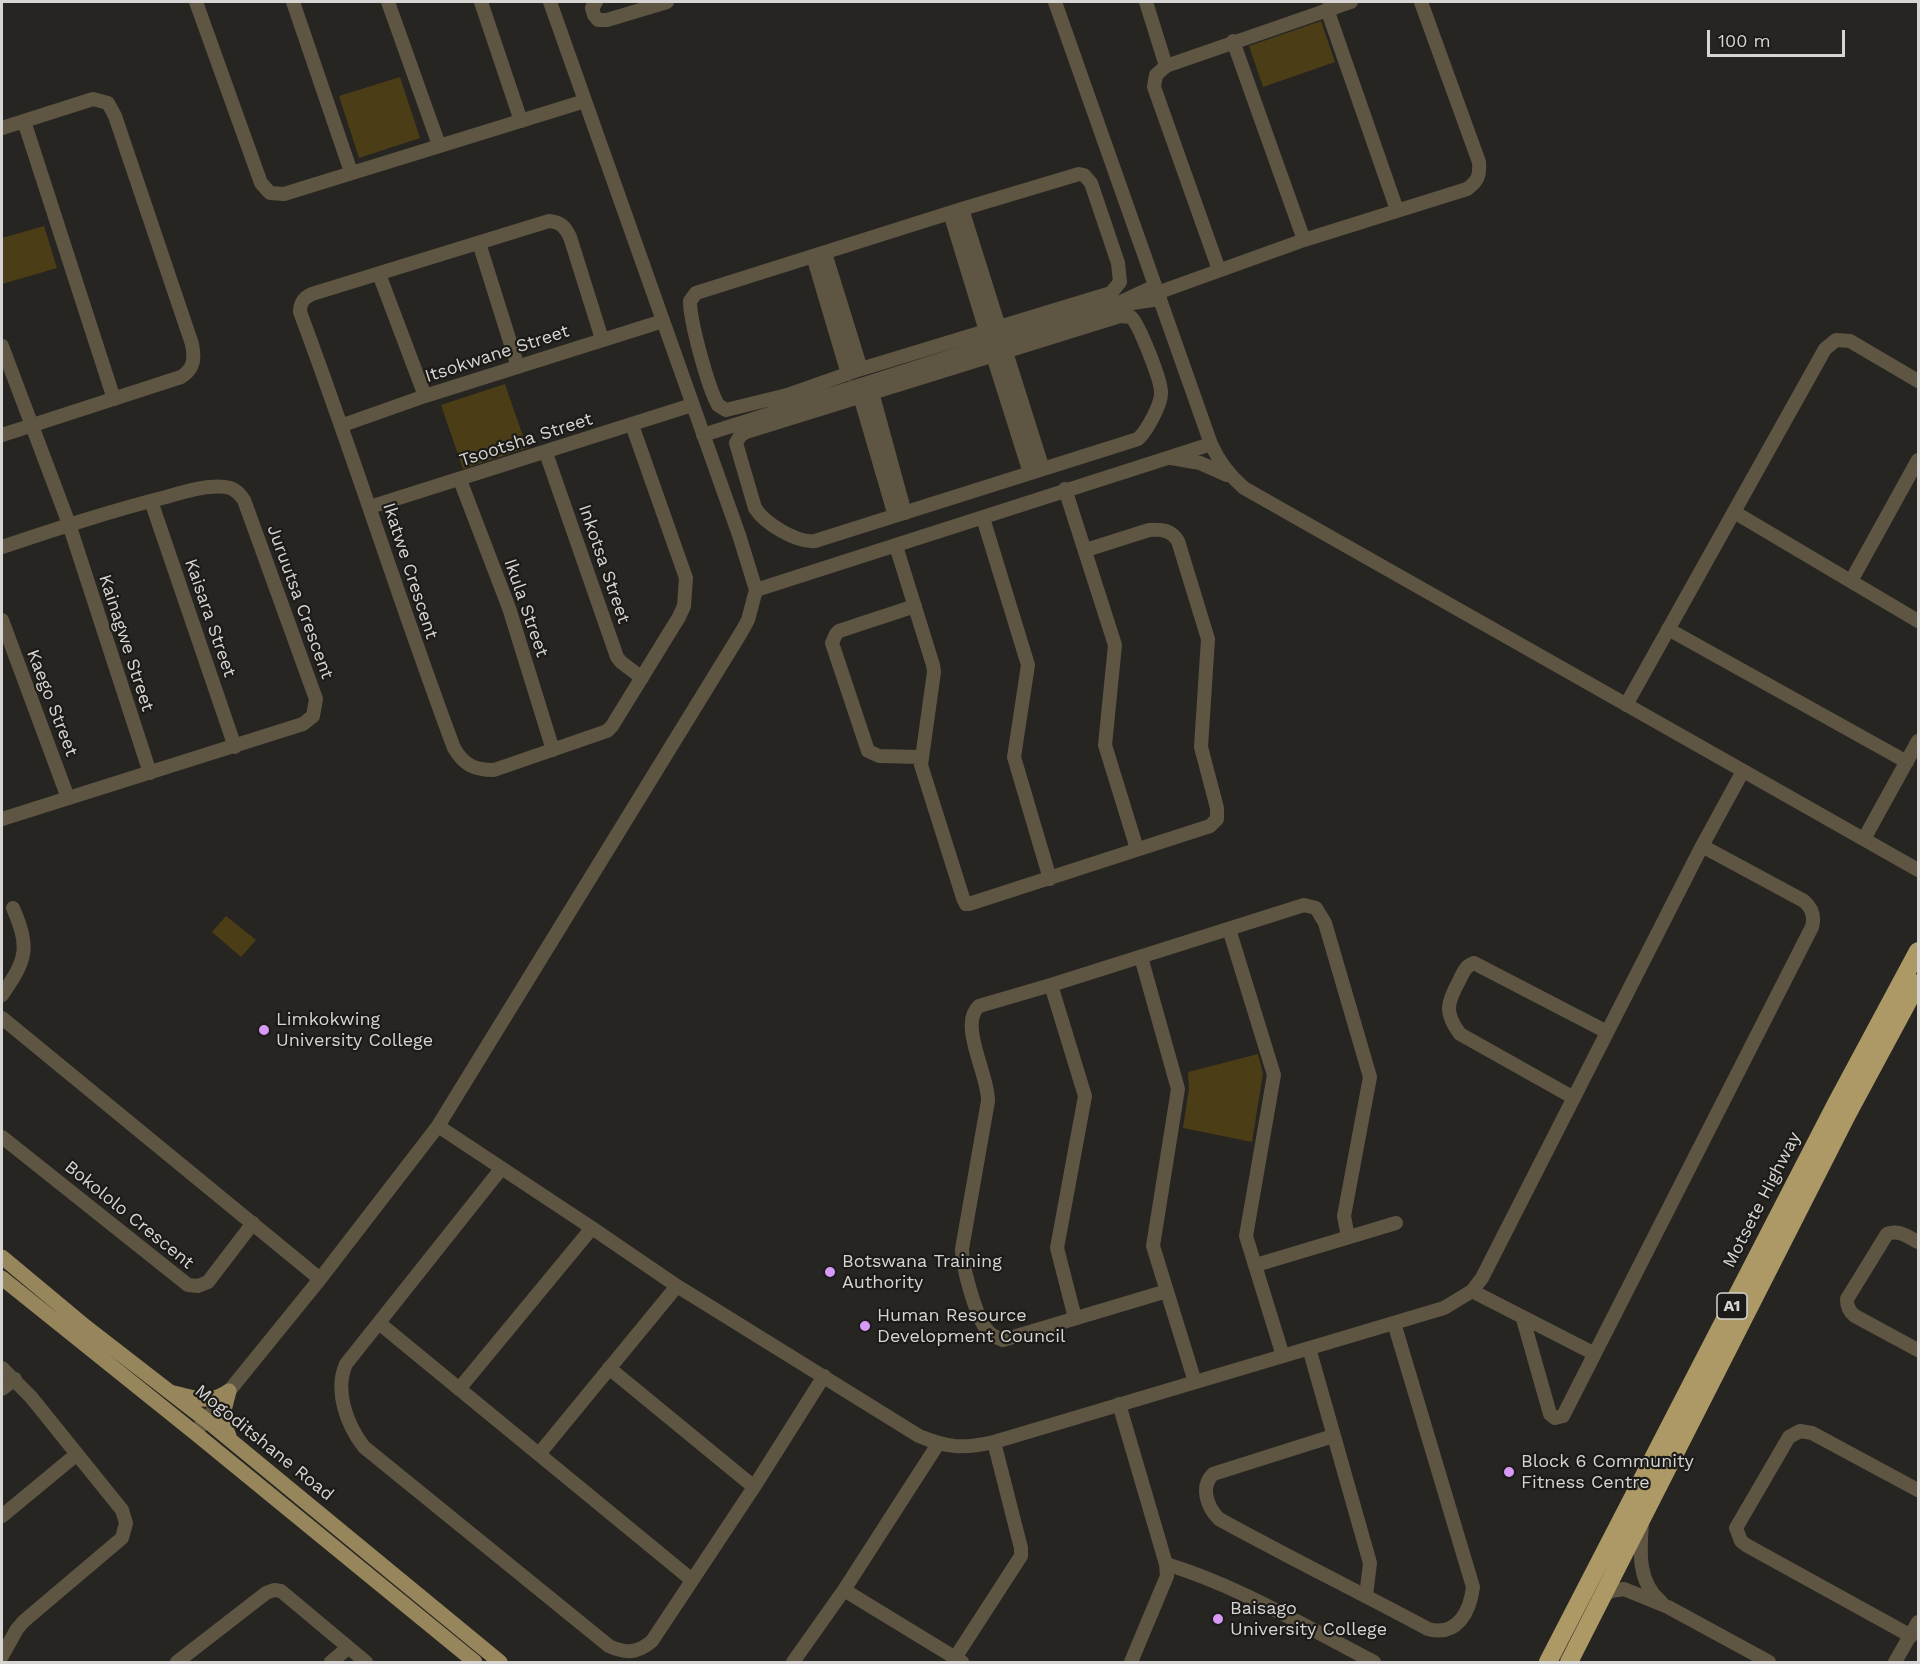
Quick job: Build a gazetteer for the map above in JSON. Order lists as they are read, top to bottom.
{
  "streets": {
    "highway": ["Motsete Highway", "A1"],
    "main road": ["Mogoditshane Road"],
    "street": [
      "Itsokwane Street",
      "Tsootsha Street",
      "Inkotsa Street",
      "Ikatwe Crescent",
      "Juruutsa Crescent",
      "Ikula Street",
      "Kaisara Street",
      "Kainagwe Street",
      "Kaego Street",
      "Bokololo Crescent"
    ]
  },
  "crossings": [
    ["Itsokwane Street", "Ikatwe Crescent"],
    ["Tsootsha Street", "Inkotsa Street"],
    ["Tsootsha Street", "Ikatwe Crescent"],
    ["Tsootsha Street", "Ikula Street"],
    ["Inkotsa Street", "Ikatwe Crescent"],
    ["Ikatwe Crescent", "Ikula Street"],
    ["Juruutsa Crescent", "Kaisara Street"],
    ["Juruutsa Crescent", "Kainagwe Street"],
    ["Juruutsa Crescent", "Kaego Street"]
  ],
  "places": [
    "Limkokwing University College",
    "Botswana Training Authority",
    "Human Resource Development Council",
    "Block 6 Community Fitness Centre",
    "Baisago University College"
  ],
  "scale_bar": "100 m"
}
